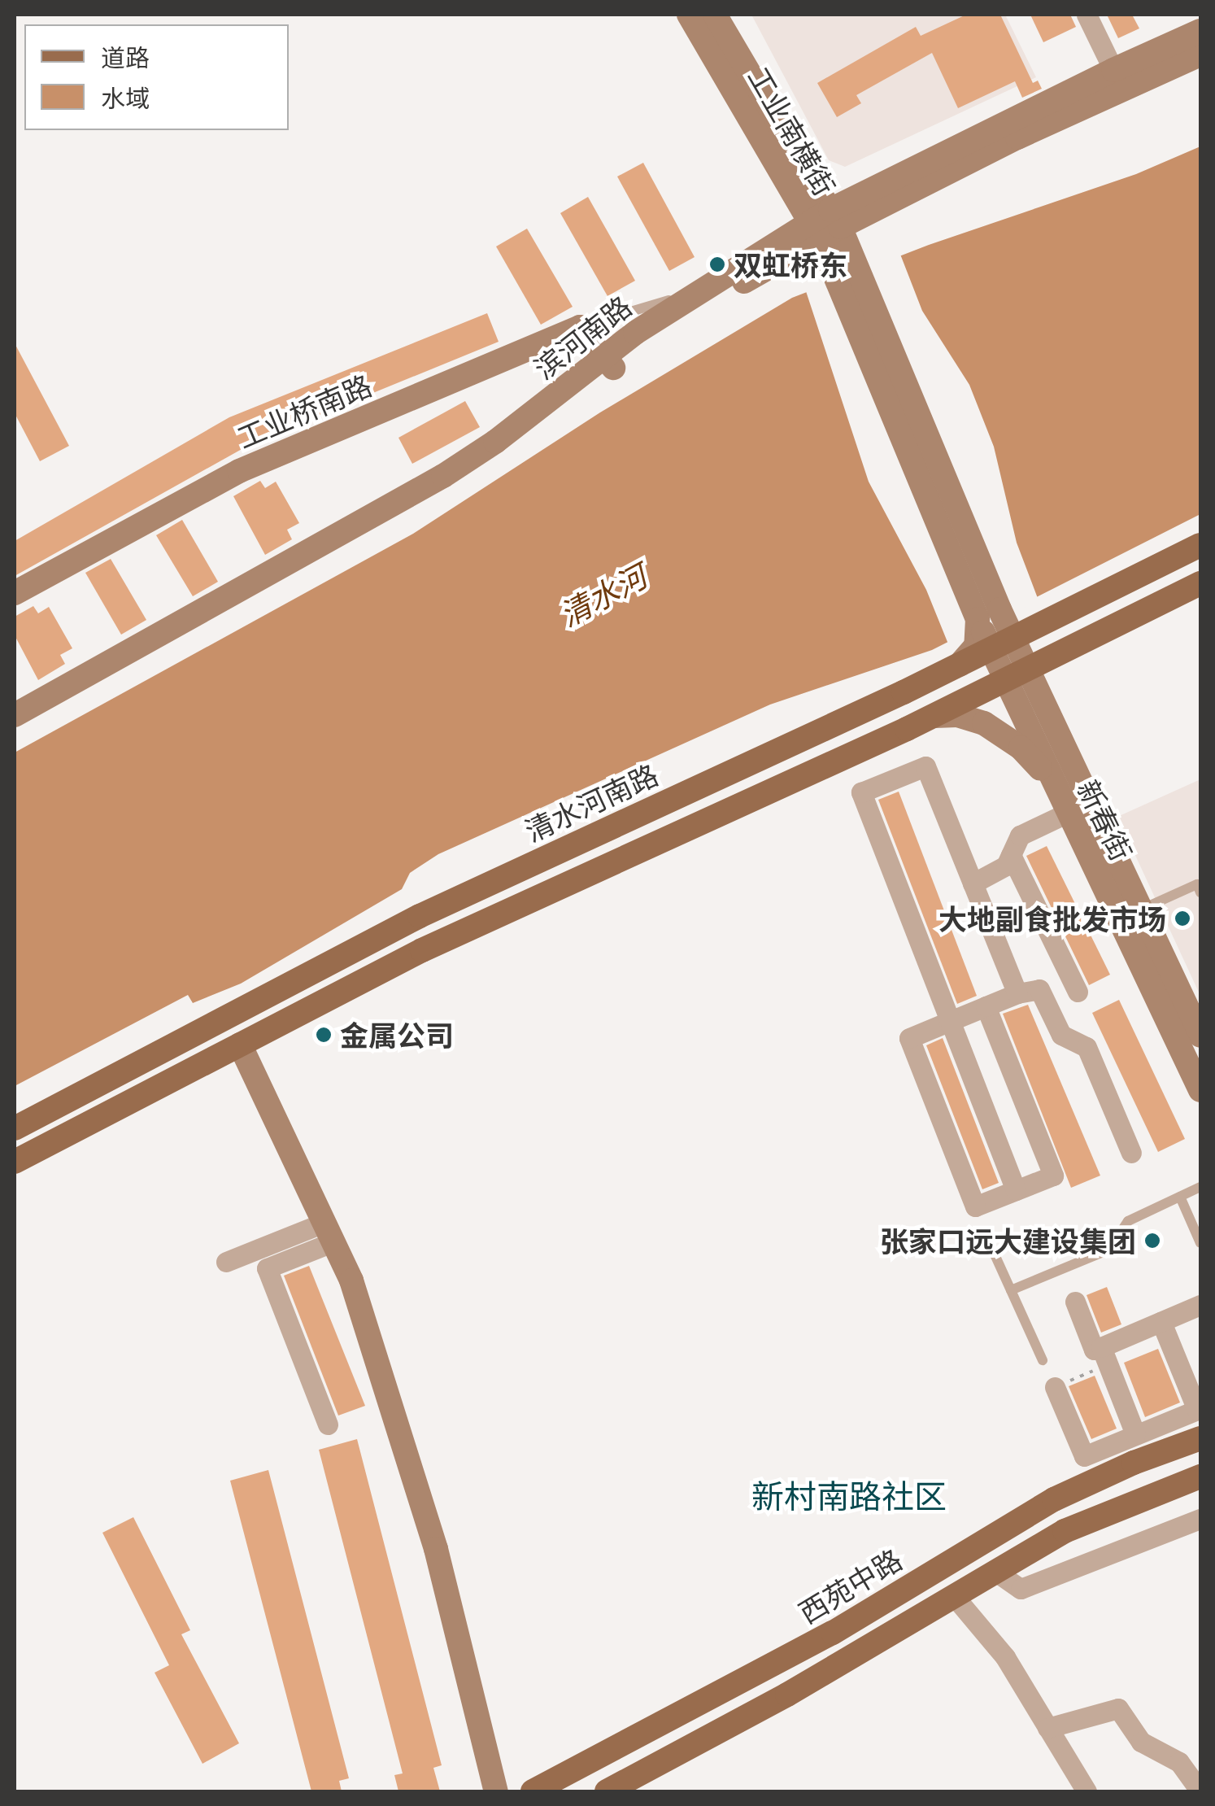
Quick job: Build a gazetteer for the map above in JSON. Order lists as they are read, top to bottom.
{
  "streets": {
    "main road": [
      "工业南横街",
      "滨河南路",
      "工业桥南路",
      "清水河南路",
      "新春街",
      "西苑中路"
    ]
  },
  "crossings": [
    ["工业南横街", "滨河南路"],
    ["工业南横街", "新春街"],
    ["清水河南路", "新春街"]
  ],
  "districts": ["新村南路社区"],
  "water": ["清水河"],
  "places": [
    "双虹桥东",
    "大地副食批发市场",
    "金属公司",
    "张家口远大建设集团"
  ],
  "legend": ["道路", "水域"]
}
